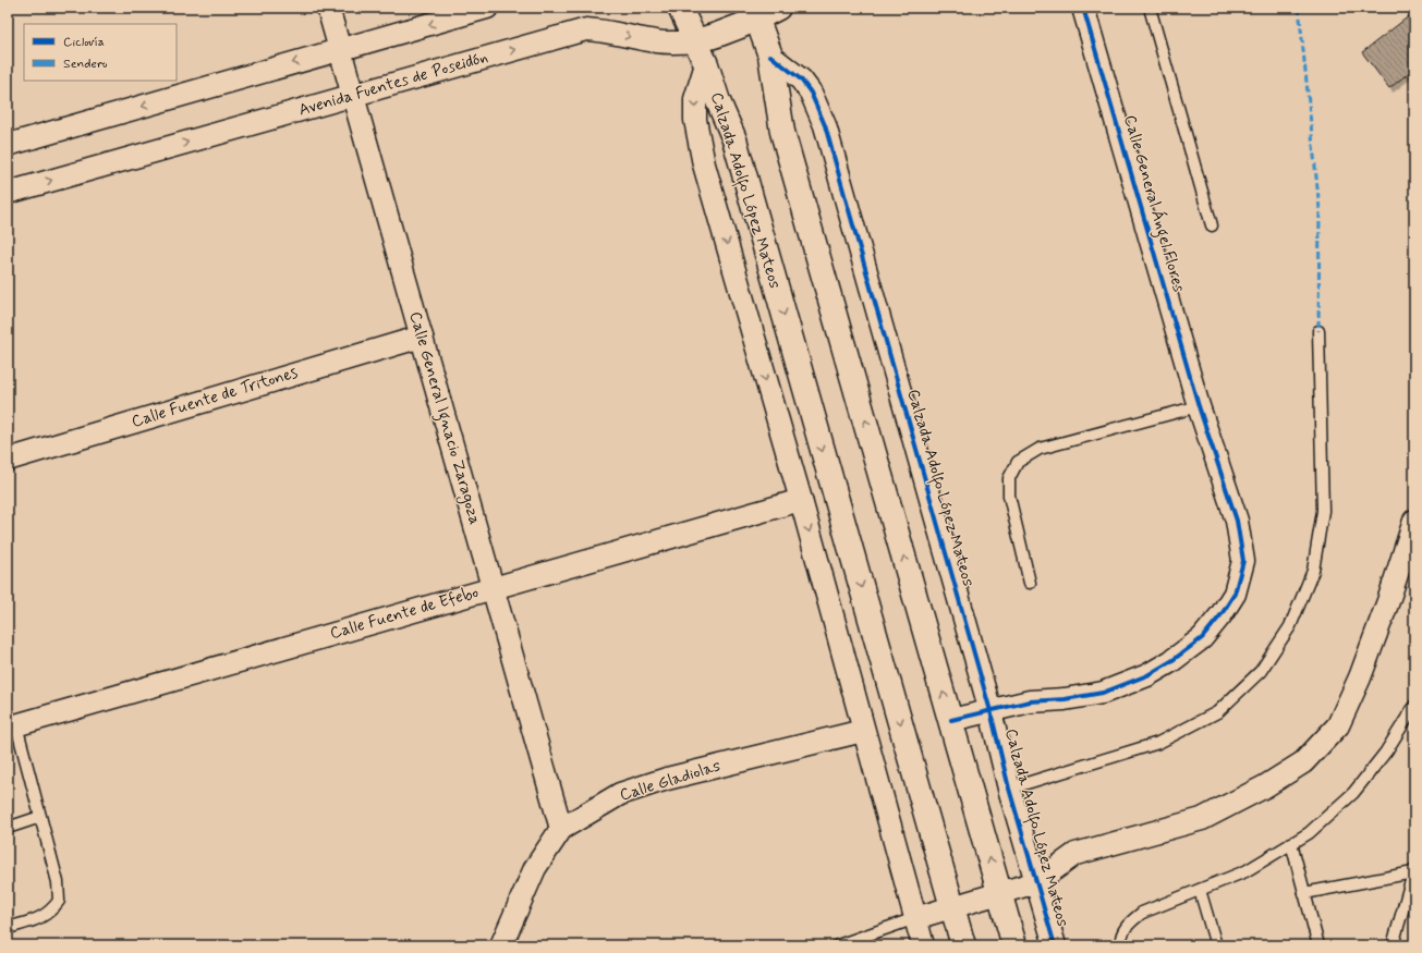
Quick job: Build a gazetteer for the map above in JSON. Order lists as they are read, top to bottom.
{
  "streets": {
    "main road": ["Avenida Fuentes de Poseidón", "Calzada Adolfo López Mateos"],
    "street": [
      "Calle General Ángel Flores",
      "Calle Fuente de Tritones",
      "Calle General Ignacio Zaragoza",
      "Calle Fuente de Efebo",
      "Calle Gladiolas"
    ]
  },
  "crossings": [
    ["Avenida Fuentes de Poseidón", "Calzada Adolfo López Mateos"],
    ["Avenida Fuentes de Poseidón", "Calle General Ignacio Zaragoza"],
    ["Calzada Adolfo López Mateos", "Calle General Ángel Flores"],
    ["Calzada Adolfo López Mateos", "Calle Fuente de Efebo"],
    ["Calzada Adolfo López Mateos", "Calle Gladiolas"],
    ["Calle Fuente de Tritones", "Calle General Ignacio Zaragoza"],
    ["Calle General Ignacio Zaragoza", "Calle Fuente de Efebo"],
    ["Calle General Ignacio Zaragoza", "Calle Gladiolas"]
  ],
  "one_way": ["Avenida Fuentes de Poseidón"],
  "legend": ["Ciclovía", "Sendero"]
}
